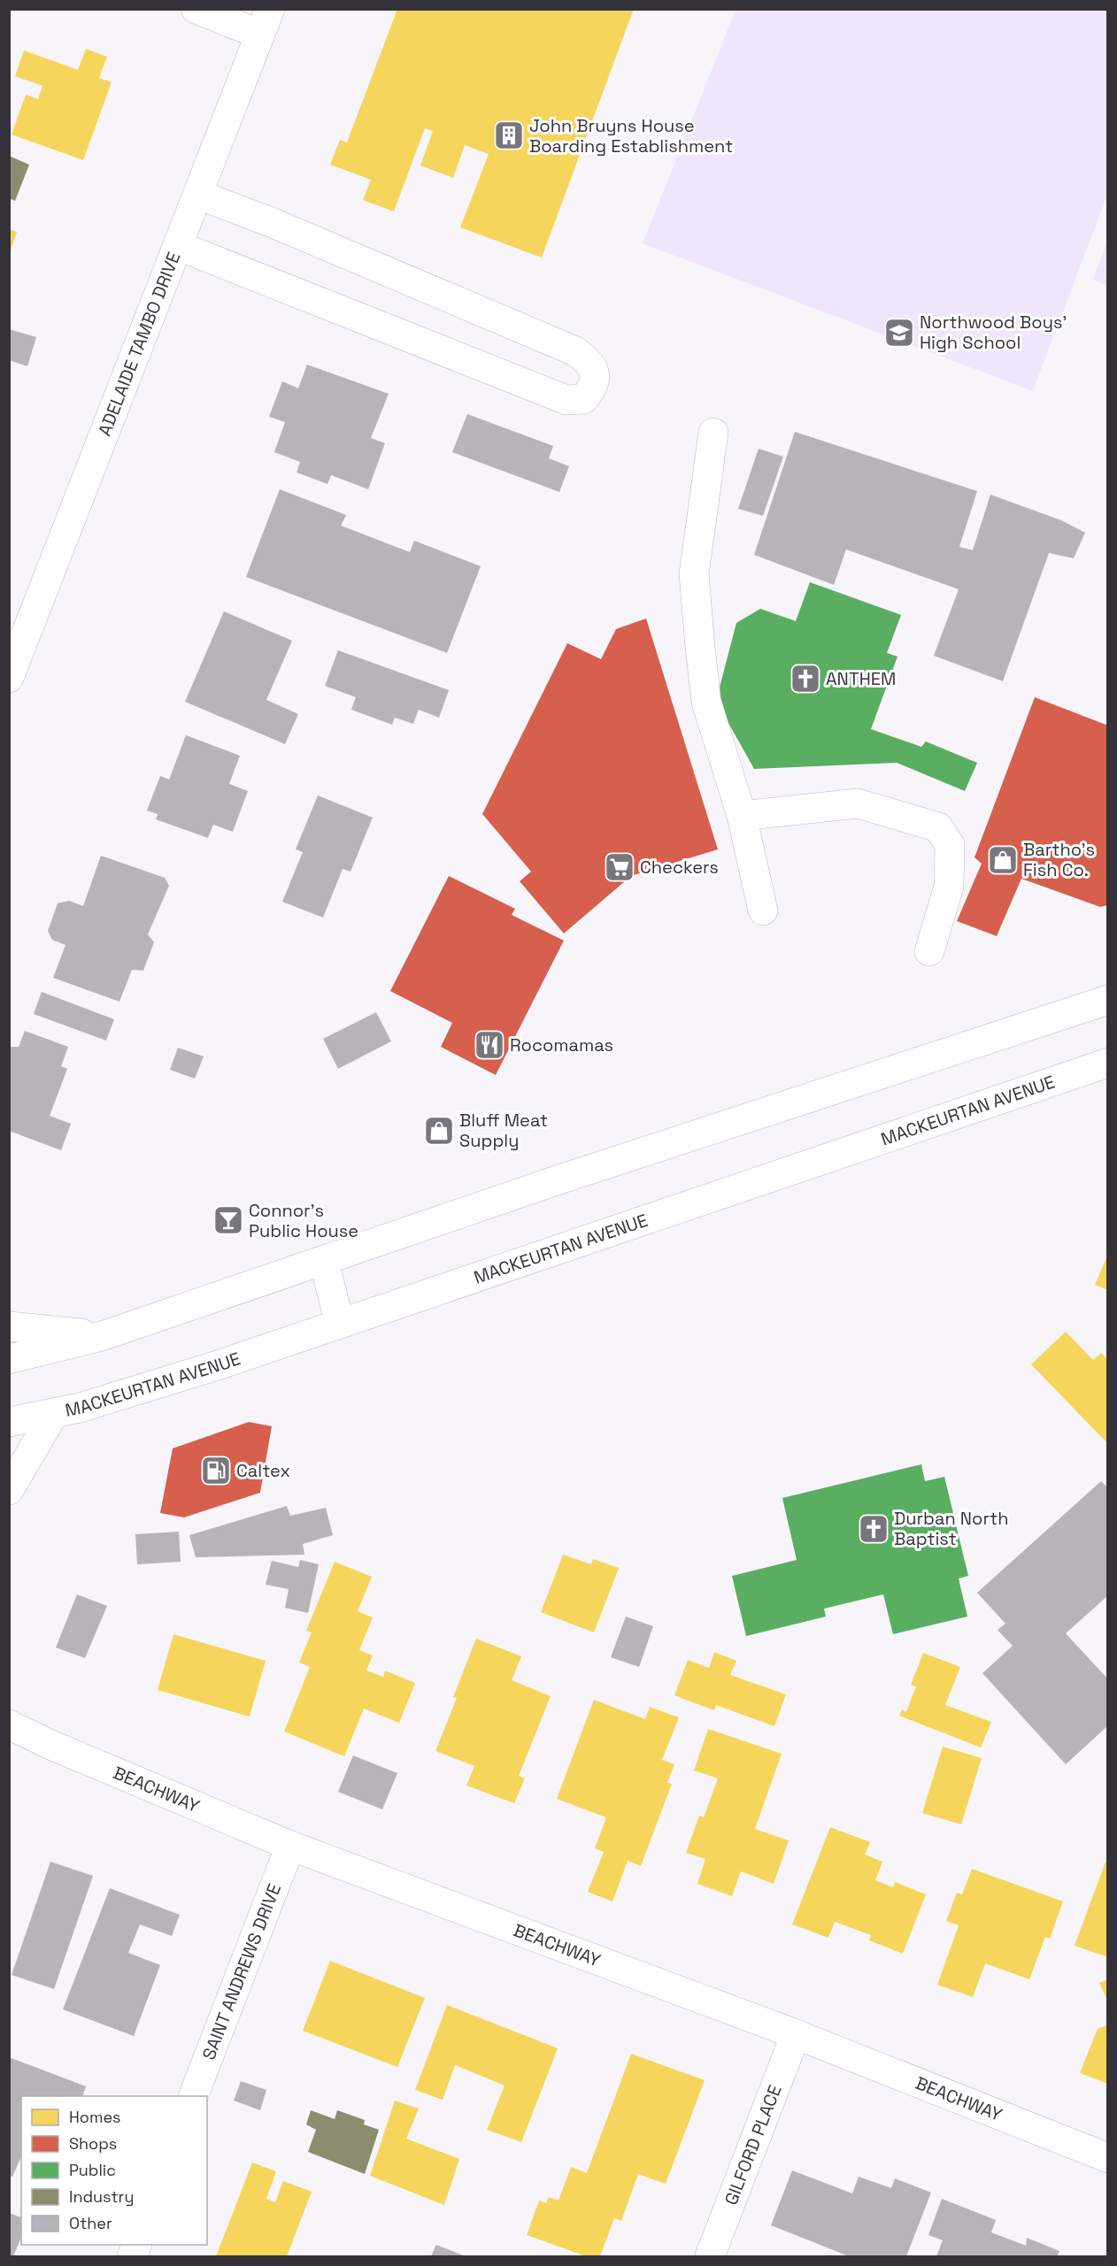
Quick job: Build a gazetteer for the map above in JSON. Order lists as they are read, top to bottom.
{
  "streets": {
    "street": [
      "ADELAIDE TAMBO DRIVE",
      "MACKEURTAN AVENUE",
      "BEACHWAY",
      "SAINT ANDREWS DRIVE",
      "GILFORD PLACE"
    ]
  },
  "crossings": [
    ["BEACHWAY", "SAINT ANDREWS DRIVE"],
    ["BEACHWAY", "GILFORD PLACE"]
  ],
  "places": {
    "building": ["John Bruyns House Boarding Establishment"],
    "school or university": ["Northwood Boys' High School"],
    "church": ["ANTHEM", "Durban North Baptist"],
    "shop": ["Bartho's Fish Co.", "Bluff Meat Supply"],
    "supermarket": ["Checkers"],
    "restaurant": ["Rocomamas"],
    "bar": ["Connor's Public House"],
    "fuel station": ["Caltex"]
  },
  "legend": [
    "Homes",
    "Shops",
    "Public",
    "Industry",
    "Other"
  ]
}
